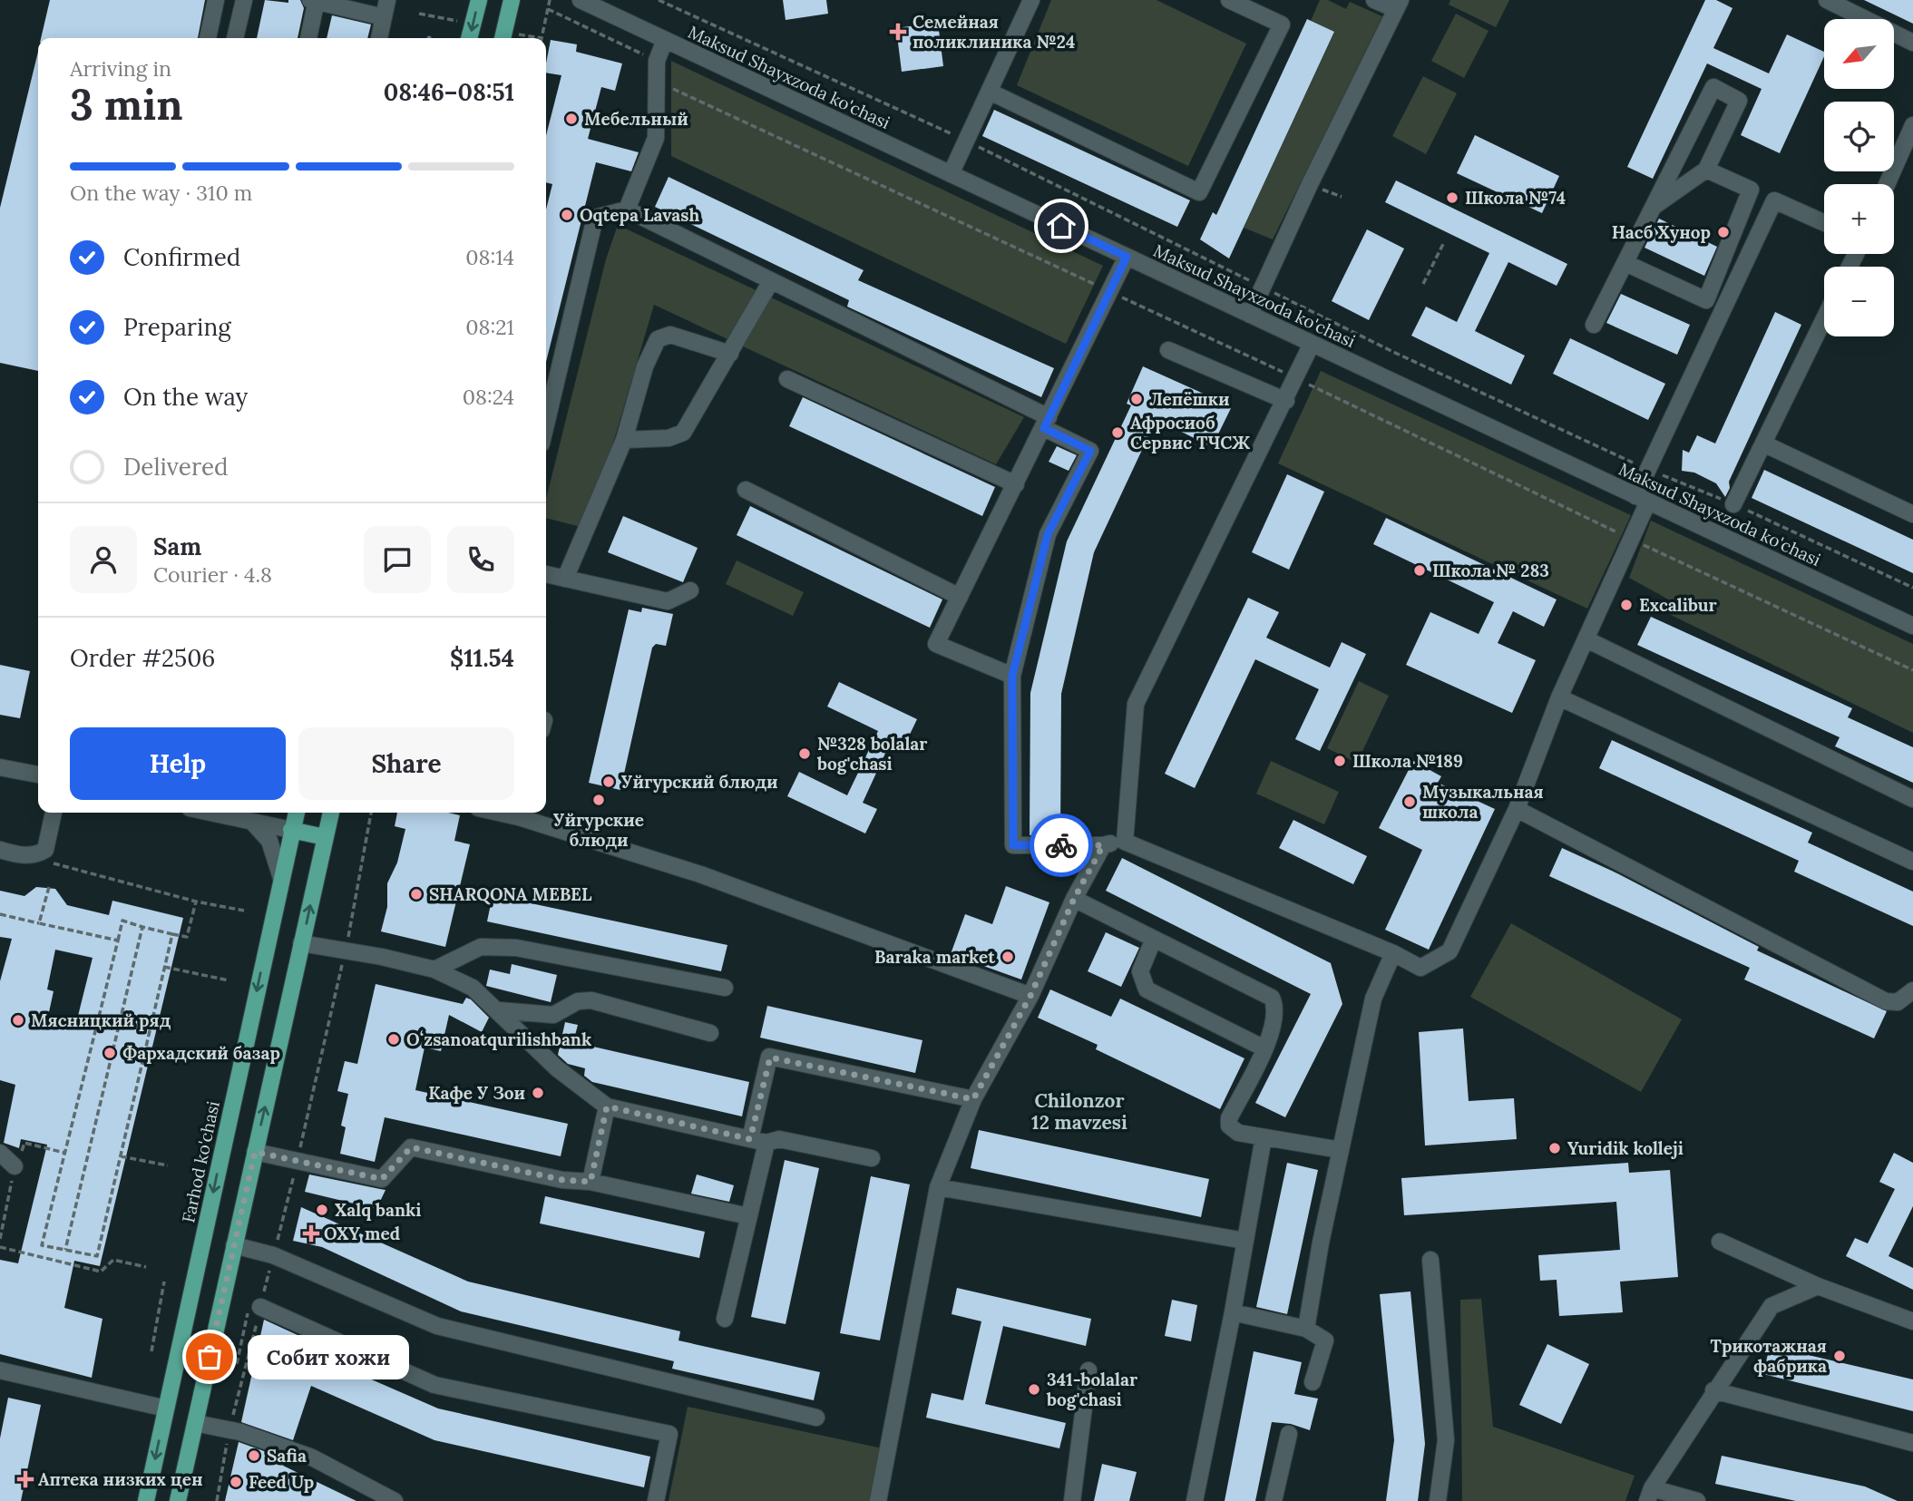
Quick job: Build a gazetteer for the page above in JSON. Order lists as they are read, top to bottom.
{
  "streets": {
    "main road": ["Farhod ko'chasi"],
    "street": ["Maksud Shayxzoda ko'chasi"]
  },
  "districts": ["Chilonzor 12 mavzesi"],
  "places": {
    "health": ["Семейная поликлиника №24", "OXY med", "Аптека низких цен"],
    "other": [
      "Мебельный",
      "Школа №74",
      "Oqtepa Lavash",
      "Насб Хунор",
      "Лепёшки",
      "Афросиоб Сервис ТЧСЖ",
      "Школа № 283",
      "Excalibur",
      "№328 bolalar bog'chasi",
      "Школа №189",
      "Уйгурский блюди",
      "Уйгурские блюди",
      "Музыкальная школа",
      "SHARQONA MEBEL",
      "Baraka market",
      "Мясницкий ряд",
      "Oʻzsanoatqurilishbank",
      "Фархадский базар",
      "Кафе У Зои",
      "Yuridik kolleji",
      "Xalq banki",
      "Трикотажная фабрика",
      "Собит хожи",
      "341-bolalar bog'chasi",
      "Safia",
      "Feed Up"
    ]
  },
  "north": "bottom left",
  "page": {
    "map_buttons": ["+", "−"],
    "heading": ["3 min", "Arriving in", "08:46–08:51"],
    "panel": [
      "Sam",
      "Courier · 4.8",
      "Order #2506",
      "$11.54"
    ],
    "bar": "On the way · 310 m",
    "list": [
      ["Confirmed", "08:14"],
      ["Preparing", "08:21"],
      ["On the way", "08:24"],
      "Delivered"
    ],
    "buttons": ["Help", "Share"],
    "bubble": "Собит хожи"
  }
}
